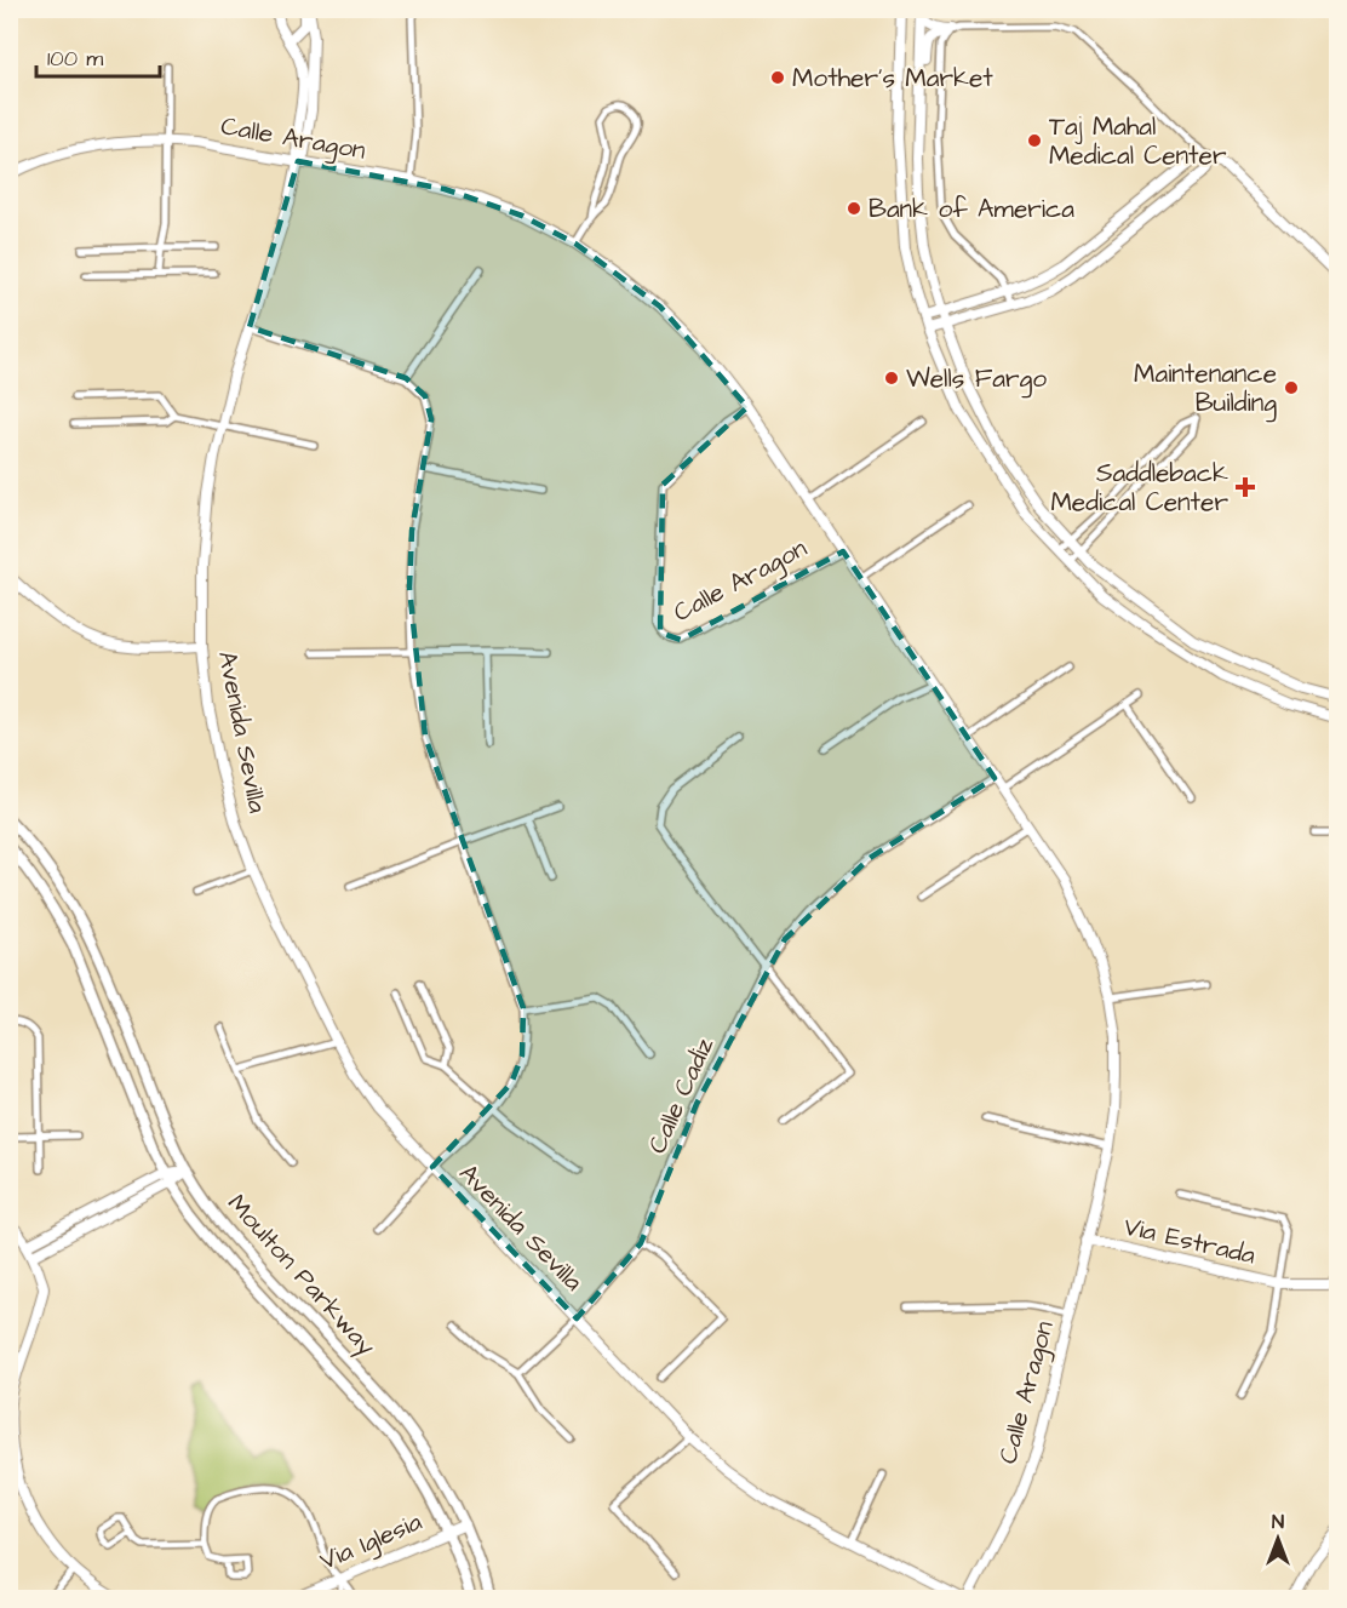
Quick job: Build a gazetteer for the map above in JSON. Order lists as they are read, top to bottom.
{
  "streets": {
    "main road": ["Moulton Parkway"],
    "street": [
      "Calle Aragon",
      "Avenida Sevilla",
      "Calle Cadiz",
      "Via Estrada",
      "Via Iglesia"
    ]
  },
  "crossings": [
    ["Calle Aragon", "Avenida Sevilla"],
    ["Calle Aragon", "Calle Cadiz"],
    ["Calle Aragon", "Via Estrada"],
    ["Avenida Sevilla", "Calle Cadiz"],
    ["Moulton Parkway", "Via Iglesia"]
  ],
  "places": {
    "other": [
      "Mother's Market",
      "Taj Mahal Medical Center",
      "Bank of America",
      "Wells Fargo",
      "Maintenance Building"
    ],
    "health": ["Saddleback Medical Center"]
  },
  "scale_bar": "100 m",
  "north": "top"
}
